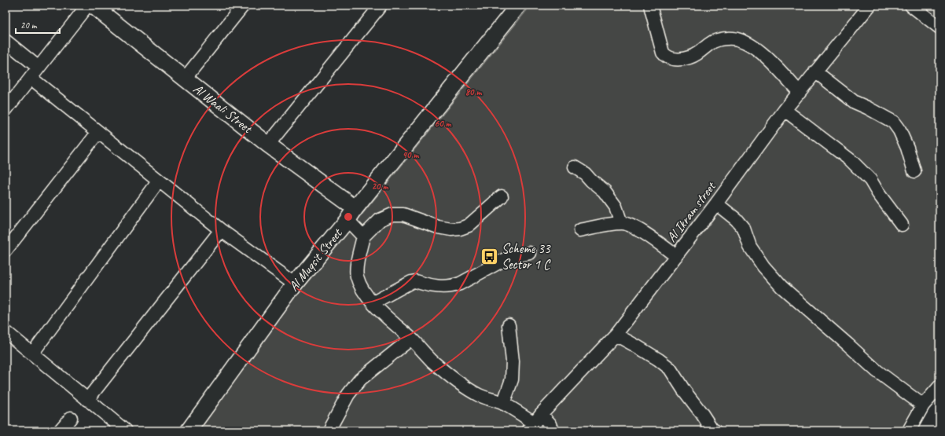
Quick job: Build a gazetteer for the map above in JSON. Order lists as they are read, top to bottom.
{
  "streets": {
    "street": ["Al Waali Street", "Al Ikram street", "Al Muqsit Street"]
  },
  "crossings": [
    ["Al Waali Street", "Al Muqsit Street"]
  ],
  "places": {
    "bus stop": ["Scheme 33 Sector 1 C"]
  },
  "scale_bar": "20 m",
  "rings": [
    "80 m",
    "60 m",
    "40 m",
    "20 m"
  ]
}
